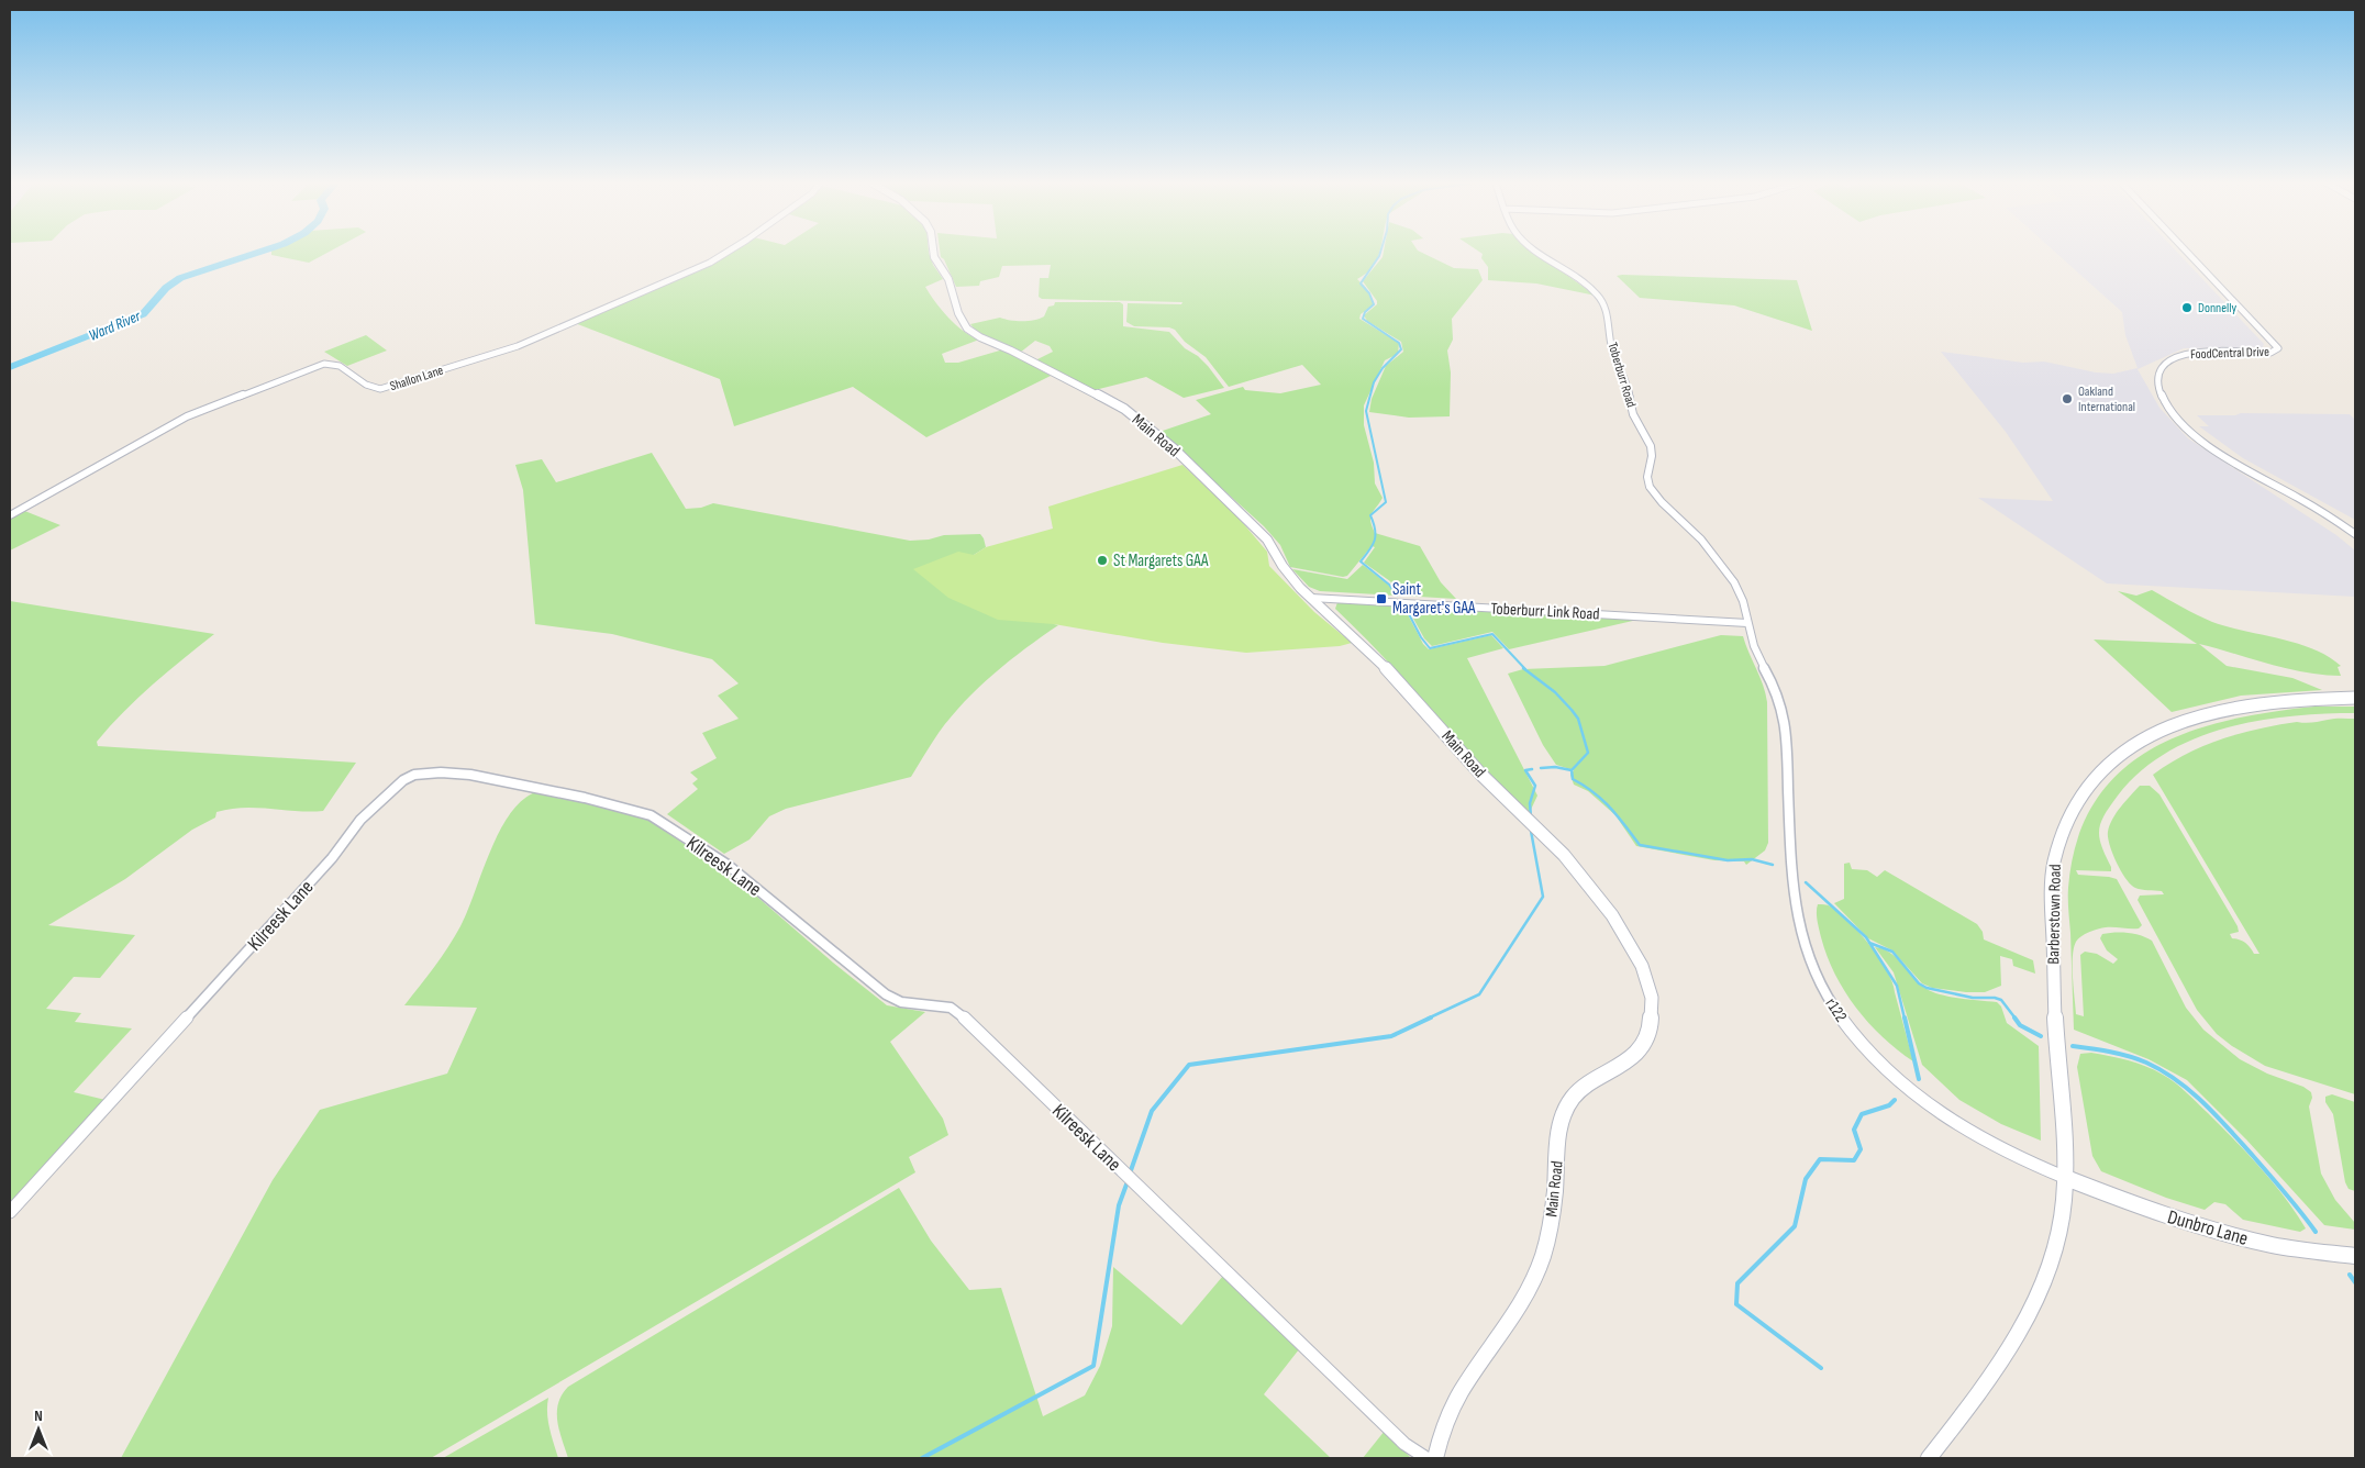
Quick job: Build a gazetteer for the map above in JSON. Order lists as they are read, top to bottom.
{
  "streets": {
    "main road": ["Main Road", "Barberstown Road", "Dunbro Lane"],
    "street": [
      "FoodCentral Drive",
      "Toberburr Road",
      "Shallon Lane",
      "Toberburr Link Road",
      "Kilreesk Lane",
      "r122"
    ]
  },
  "crossings": [
    ["Toberburr Road", "Toberburr Link Road"],
    ["Toberburr Road", "r122"],
    ["Main Road", "Toberburr Link Road"],
    ["Barberstown Road", "r122"],
    ["Barberstown Road", "Dunbro Lane"],
    ["r122", "Dunbro Lane"]
  ],
  "water": ["Ward River"],
  "places": {
    "other": ["Donnelly", "Oakland International", "St Margarets GAA"],
    "transit": ["Saint Margaret's GAA"]
  },
  "north": "top"
}
